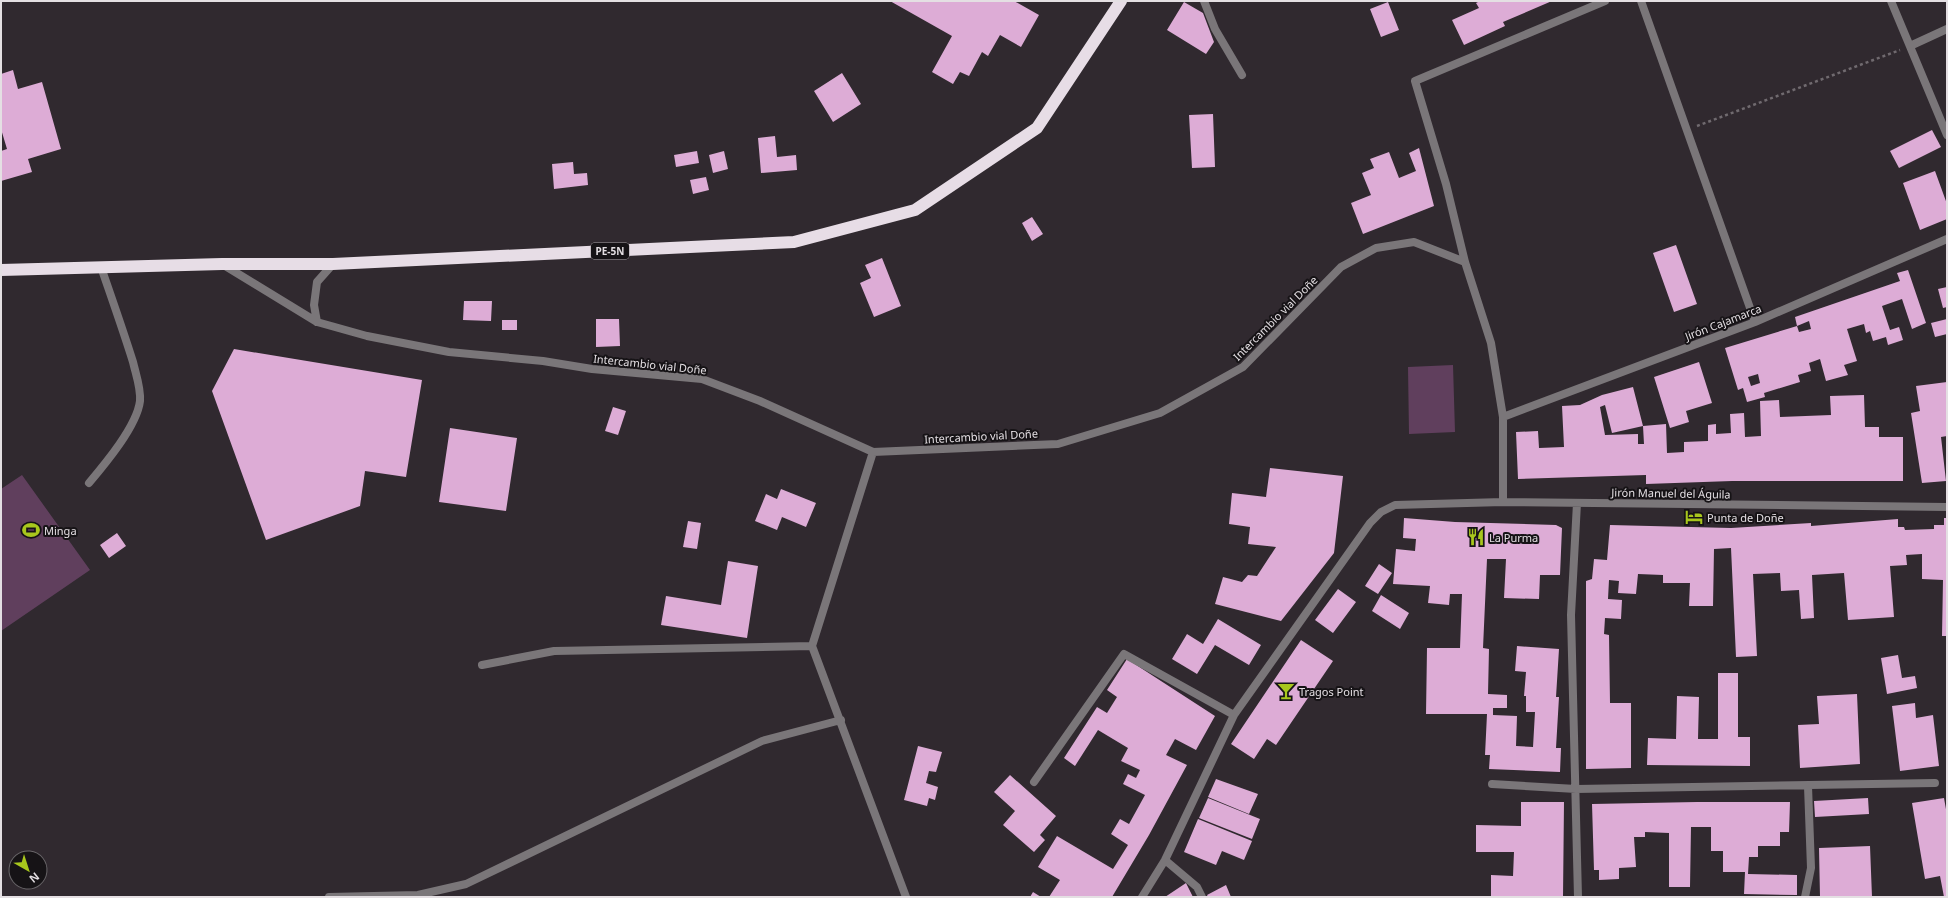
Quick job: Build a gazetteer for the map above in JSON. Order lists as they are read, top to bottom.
{
  "streets": {
    "highway": ["PE-5N"],
    "street": ["Intercambio vial Doñe", "Jirón Cajamarca", "Jirón Manuel del Águila"]
  },
  "crossings": [
    ["PE-5N", "Intercambio vial Doñe"]
  ],
  "places": {
    "hotel": ["Punta de Doñe"],
    "sports": ["Minga"],
    "restaurant": ["La Purma"],
    "bar": ["Tragos Point"]
  },
  "north": "bottom right"
}
